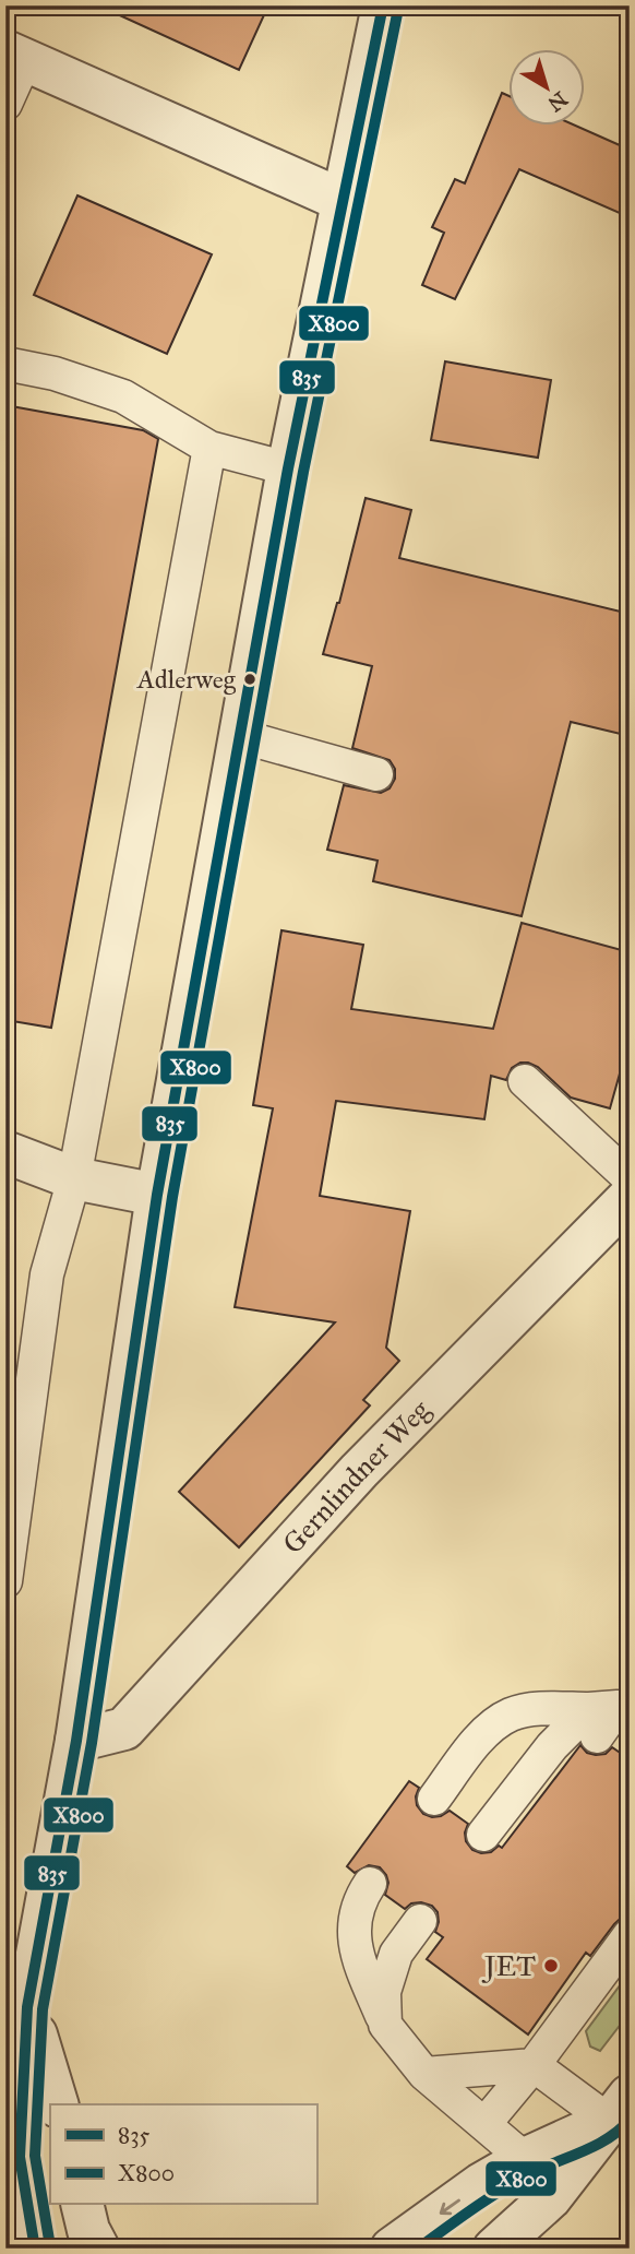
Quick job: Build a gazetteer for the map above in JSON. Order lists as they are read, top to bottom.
{
  "streets": {
    "street": ["Gernlindner Weg"]
  },
  "places": ["Adlerweg", "JET"],
  "lines": ["transit line 835", "transit line X800"],
  "legend": ["835", "X800"],
  "north": "bottom right"
}
